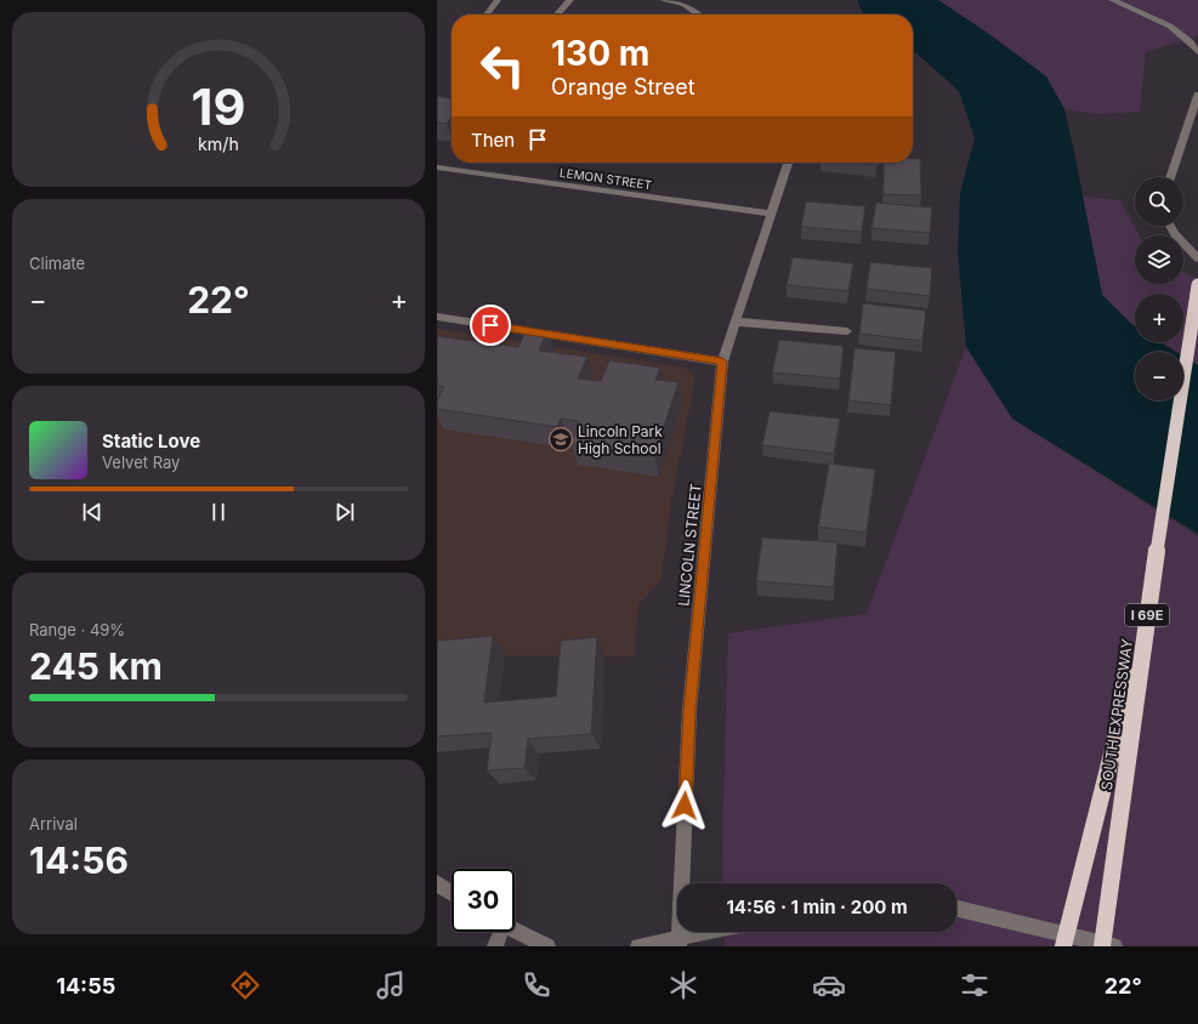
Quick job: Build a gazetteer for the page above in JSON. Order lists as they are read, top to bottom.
{
  "streets": {
    "highway": ["I 69E", "SOUTH EXPRESSWAY"],
    "street": ["LEMON STREET", "LINCOLN STREET"]
  },
  "crossings": [
    ["LEMON STREET", "LINCOLN STREET"]
  ],
  "places": {
    "school or university": ["Lincoln Park High School"]
  },
  "page": {
    "turn": ["130 m", "Orange Street"],
    "then": "Then",
    "map_buttons": ["+", "−"],
    "tile": [
      "Climate",
      ["Range · 49%", "245 km"],
      ["Arrival", "14:56"]
    ],
    "heat": ["−", "22°", "+"],
    "song": ["Static Love", "Velvet Ray"],
    "limit": "30",
    "trip": "14:56 · 1 min · 200 m",
    "tabs": ["14:55", "22°"],
    "gauge": ["19", "km/h"]
  }
}
